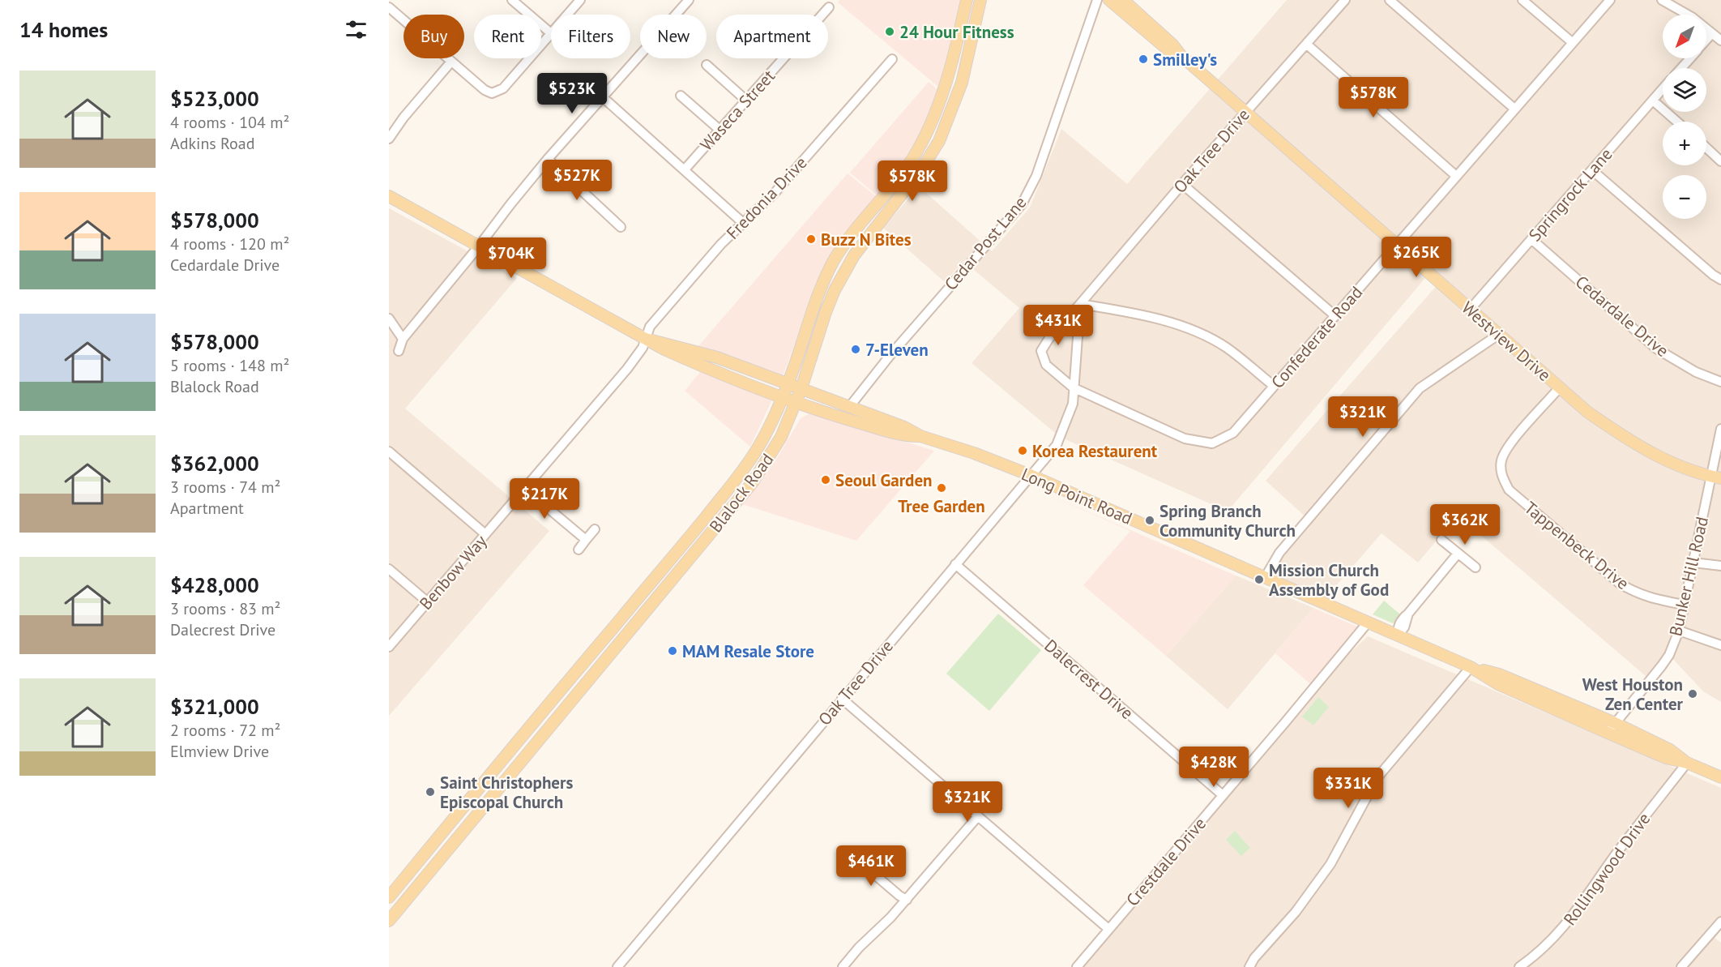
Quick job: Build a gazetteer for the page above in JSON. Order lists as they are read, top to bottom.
{
  "streets": {
    "main road": ["Westview Drive", "Blalock Road", "Long Point Road"],
    "street": [
      "Waseca Street",
      "Oak Tree Drive",
      "Springrock Lane",
      "Fredonia Drive",
      "Cedar Post Lane",
      "Cedardale Drive",
      "Confederate Road",
      "Tappenbeck Drive",
      "Benbow Way",
      "Bunker Hill Road",
      "Dalecrest Drive",
      "Crestdale Drive",
      "Rollingwood Drive"
    ]
  },
  "crossings": [
    ["Oak Tree Drive", "Confederate Road"],
    ["Oak Tree Drive", "Westview Drive"],
    ["Oak Tree Drive", "Long Point Road"],
    ["Oak Tree Drive", "Dalecrest Drive"],
    ["Springrock Lane", "Cedardale Drive"],
    ["Springrock Lane", "Westview Drive"],
    ["Fredonia Drive", "Long Point Road"],
    ["Fredonia Drive", "Benbow Way"],
    ["Cedar Post Lane", "Long Point Road"],
    ["Confederate Road", "Westview Drive"],
    ["Westview Drive", "Tappenbeck Drive"],
    ["Westview Drive", "Bunker Hill Road"],
    ["Blalock Road", "Long Point Road"],
    ["Long Point Road", "Benbow Way"],
    ["Long Point Road", "Bunker Hill Road"],
    ["Long Point Road", "Crestdale Drive"],
    ["Long Point Road", "Rollingwood Drive"],
    ["Tappenbeck Drive", "Bunker Hill Road"],
    ["Dalecrest Drive", "Crestdale Drive"]
  ],
  "places": [
    "24 Hour Fitness",
    "Smilley's",
    "Buzz N Bites",
    "7-Eleven",
    "Korea Restaurent",
    "Seoul Garden",
    "Tree Garden",
    "Spring Branch Community Church",
    "Mission Church Assembly of God",
    "MAM Resale Store",
    "West Houston Zen Center",
    "Saint Christophers Episcopal Church"
  ],
  "north": "bottom left",
  "page": {
    "heading": "14 homes",
    "map_buttons": ["+", "−"],
    "chip": [
      "Buy",
      "Rent",
      "Filters",
      "New",
      "Apartment"
    ],
    "list": [
      {
        "name": "$523,000",
        "note": "4 rooms · 104 m² · Adkins Road"
      },
      {
        "name": "$578,000",
        "note": "4 rooms · 120 m² · Cedardale Drive"
      },
      {
        "name": "$578,000",
        "note": "5 rooms · 148 m² · Blalock Road"
      },
      {
        "name": "$362,000",
        "note": "3 rooms · 74 m² · Apartment"
      },
      {
        "name": "$428,000",
        "note": "3 rooms · 83 m² · Dalecrest Drive"
      },
      {
        "name": "$321,000",
        "note": "2 rooms · 72 m² · Elmview Drive"
      }
    ],
    "price": [
      "$523K",
      "$578K",
      "$527K",
      "$578K",
      "$265K",
      "$704K",
      "$431K",
      "$321K",
      "$217K",
      "$362K",
      "$428K",
      "$331K",
      "$321K",
      "$461K"
    ]
  }
}
